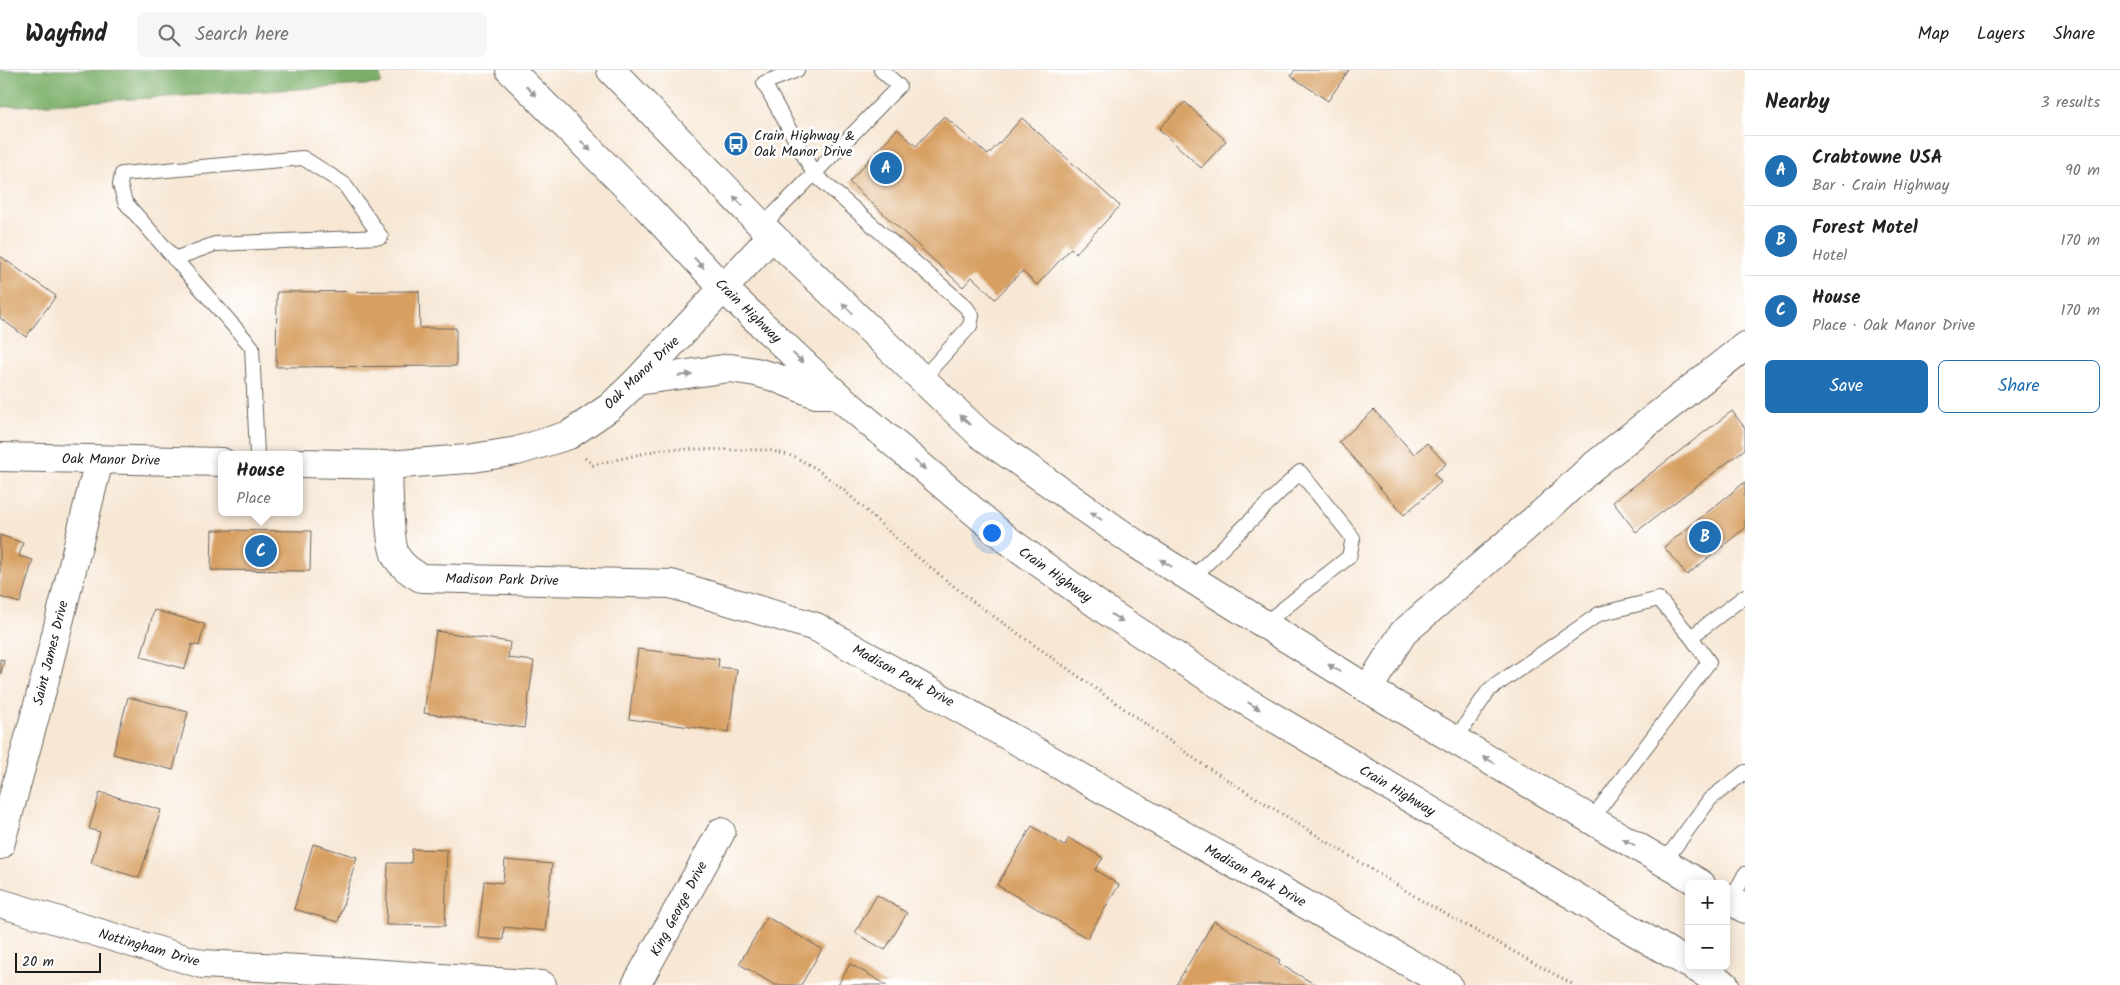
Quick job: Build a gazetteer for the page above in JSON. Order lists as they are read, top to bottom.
{
  "streets": {
    "street": [
      "Crain Highway",
      "Oak Manor Drive",
      "Madison Park Drive",
      "Saint James Drive",
      "King George Drive",
      "Nottingham Drive"
    ]
  },
  "crossings": [
    ["Crain Highway", "Oak Manor Drive"],
    ["Oak Manor Drive", "Madison Park Drive"],
    ["Oak Manor Drive", "Saint James Drive"]
  ],
  "places": {
    "bus stop": ["Crain Highway & Oak Manor Drive"]
  },
  "scale_bar": "20 m",
  "page": {
    "header": "Wayfind",
    "search": "Search here",
    "nav": ["Map", "Layers", "Share"],
    "heading": ["Nearby", "3 results"],
    "list": [
      {
        "mark": "A",
        "name": "Crabtowne USA",
        "note": "Bar · Crain Highway",
        "value": "90 m"
      },
      {
        "mark": "B",
        "name": "Forest Motel",
        "note": "Hotel",
        "value": "170 m"
      },
      {
        "mark": "C",
        "name": "House",
        "note": "Place · Oak Manor Drive",
        "value": "170 m"
      }
    ],
    "pins": ["A", "B", "C"],
    "buttons": ["Save", "Share"],
    "popup": ["House", "Place"],
    "map_buttons": ["+", "−"],
    "scale": "20 m"
  }
}
